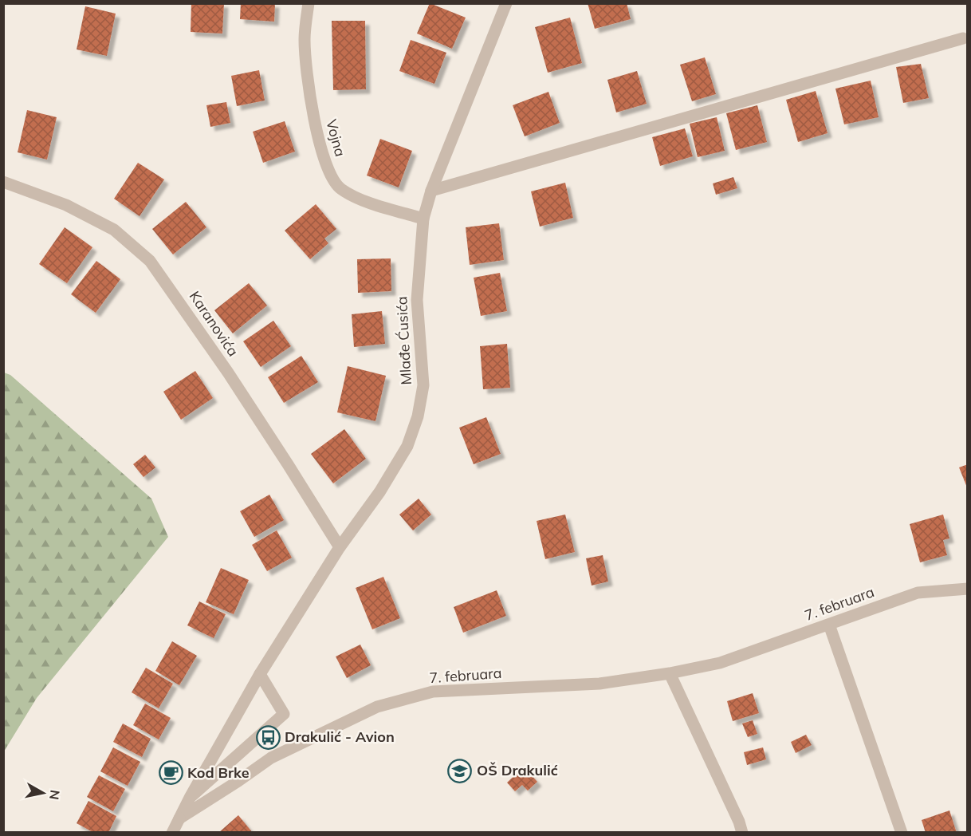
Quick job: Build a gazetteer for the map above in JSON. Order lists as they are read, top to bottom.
{
  "streets": {
    "street": [
      "Vojna",
      "Karanovića",
      "Mlađe Ćusića",
      "7. februara"
    ]
  },
  "crossings": [
    ["Vojna", "Mlađe Ćusića"],
    ["Karanovića", "Mlađe Ćusića"],
    ["Mlađe Ćusića", "7. februara"]
  ],
  "places": {
    "bus stop": ["Drakulić - Avion"],
    "school or university": ["OŠ Drakulić"],
    "cafe": ["Kod Brke"]
  },
  "north": "right"
}
